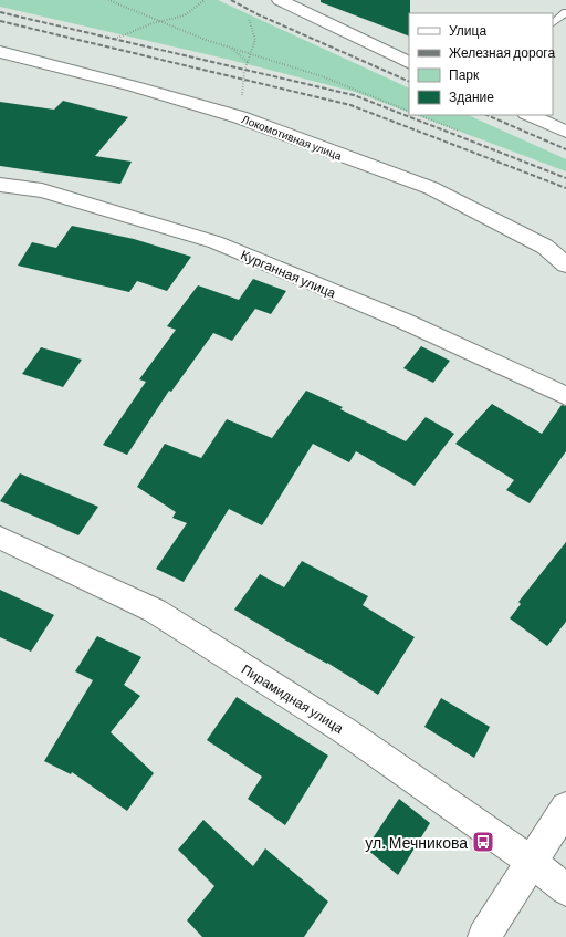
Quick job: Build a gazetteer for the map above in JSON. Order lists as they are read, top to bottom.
{
  "streets": {
    "street": ["Локомотивная улица", "Курганная улица", "Пирамидная улица"]
  },
  "places": {
    "bus stop": ["ул. Мечникова"]
  },
  "legend": [
    "Улица",
    "Железная дорога",
    "Парк",
    "Здание"
  ]
}
